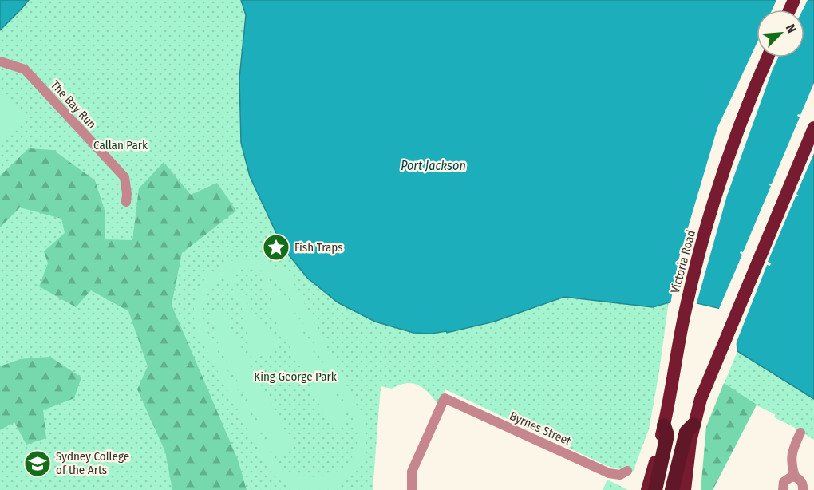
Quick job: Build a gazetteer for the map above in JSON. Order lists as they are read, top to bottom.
{
  "streets": {
    "highway": ["Victoria Road"],
    "street": ["The Bay Run", "Byrnes Street"]
  },
  "water": ["Port Jackson"],
  "parks": ["Callan Park", "King George Park"],
  "places": {
    "place": ["Fish Traps"],
    "school or university": ["Sydney College of the Arts"]
  },
  "north": "top right"
}
